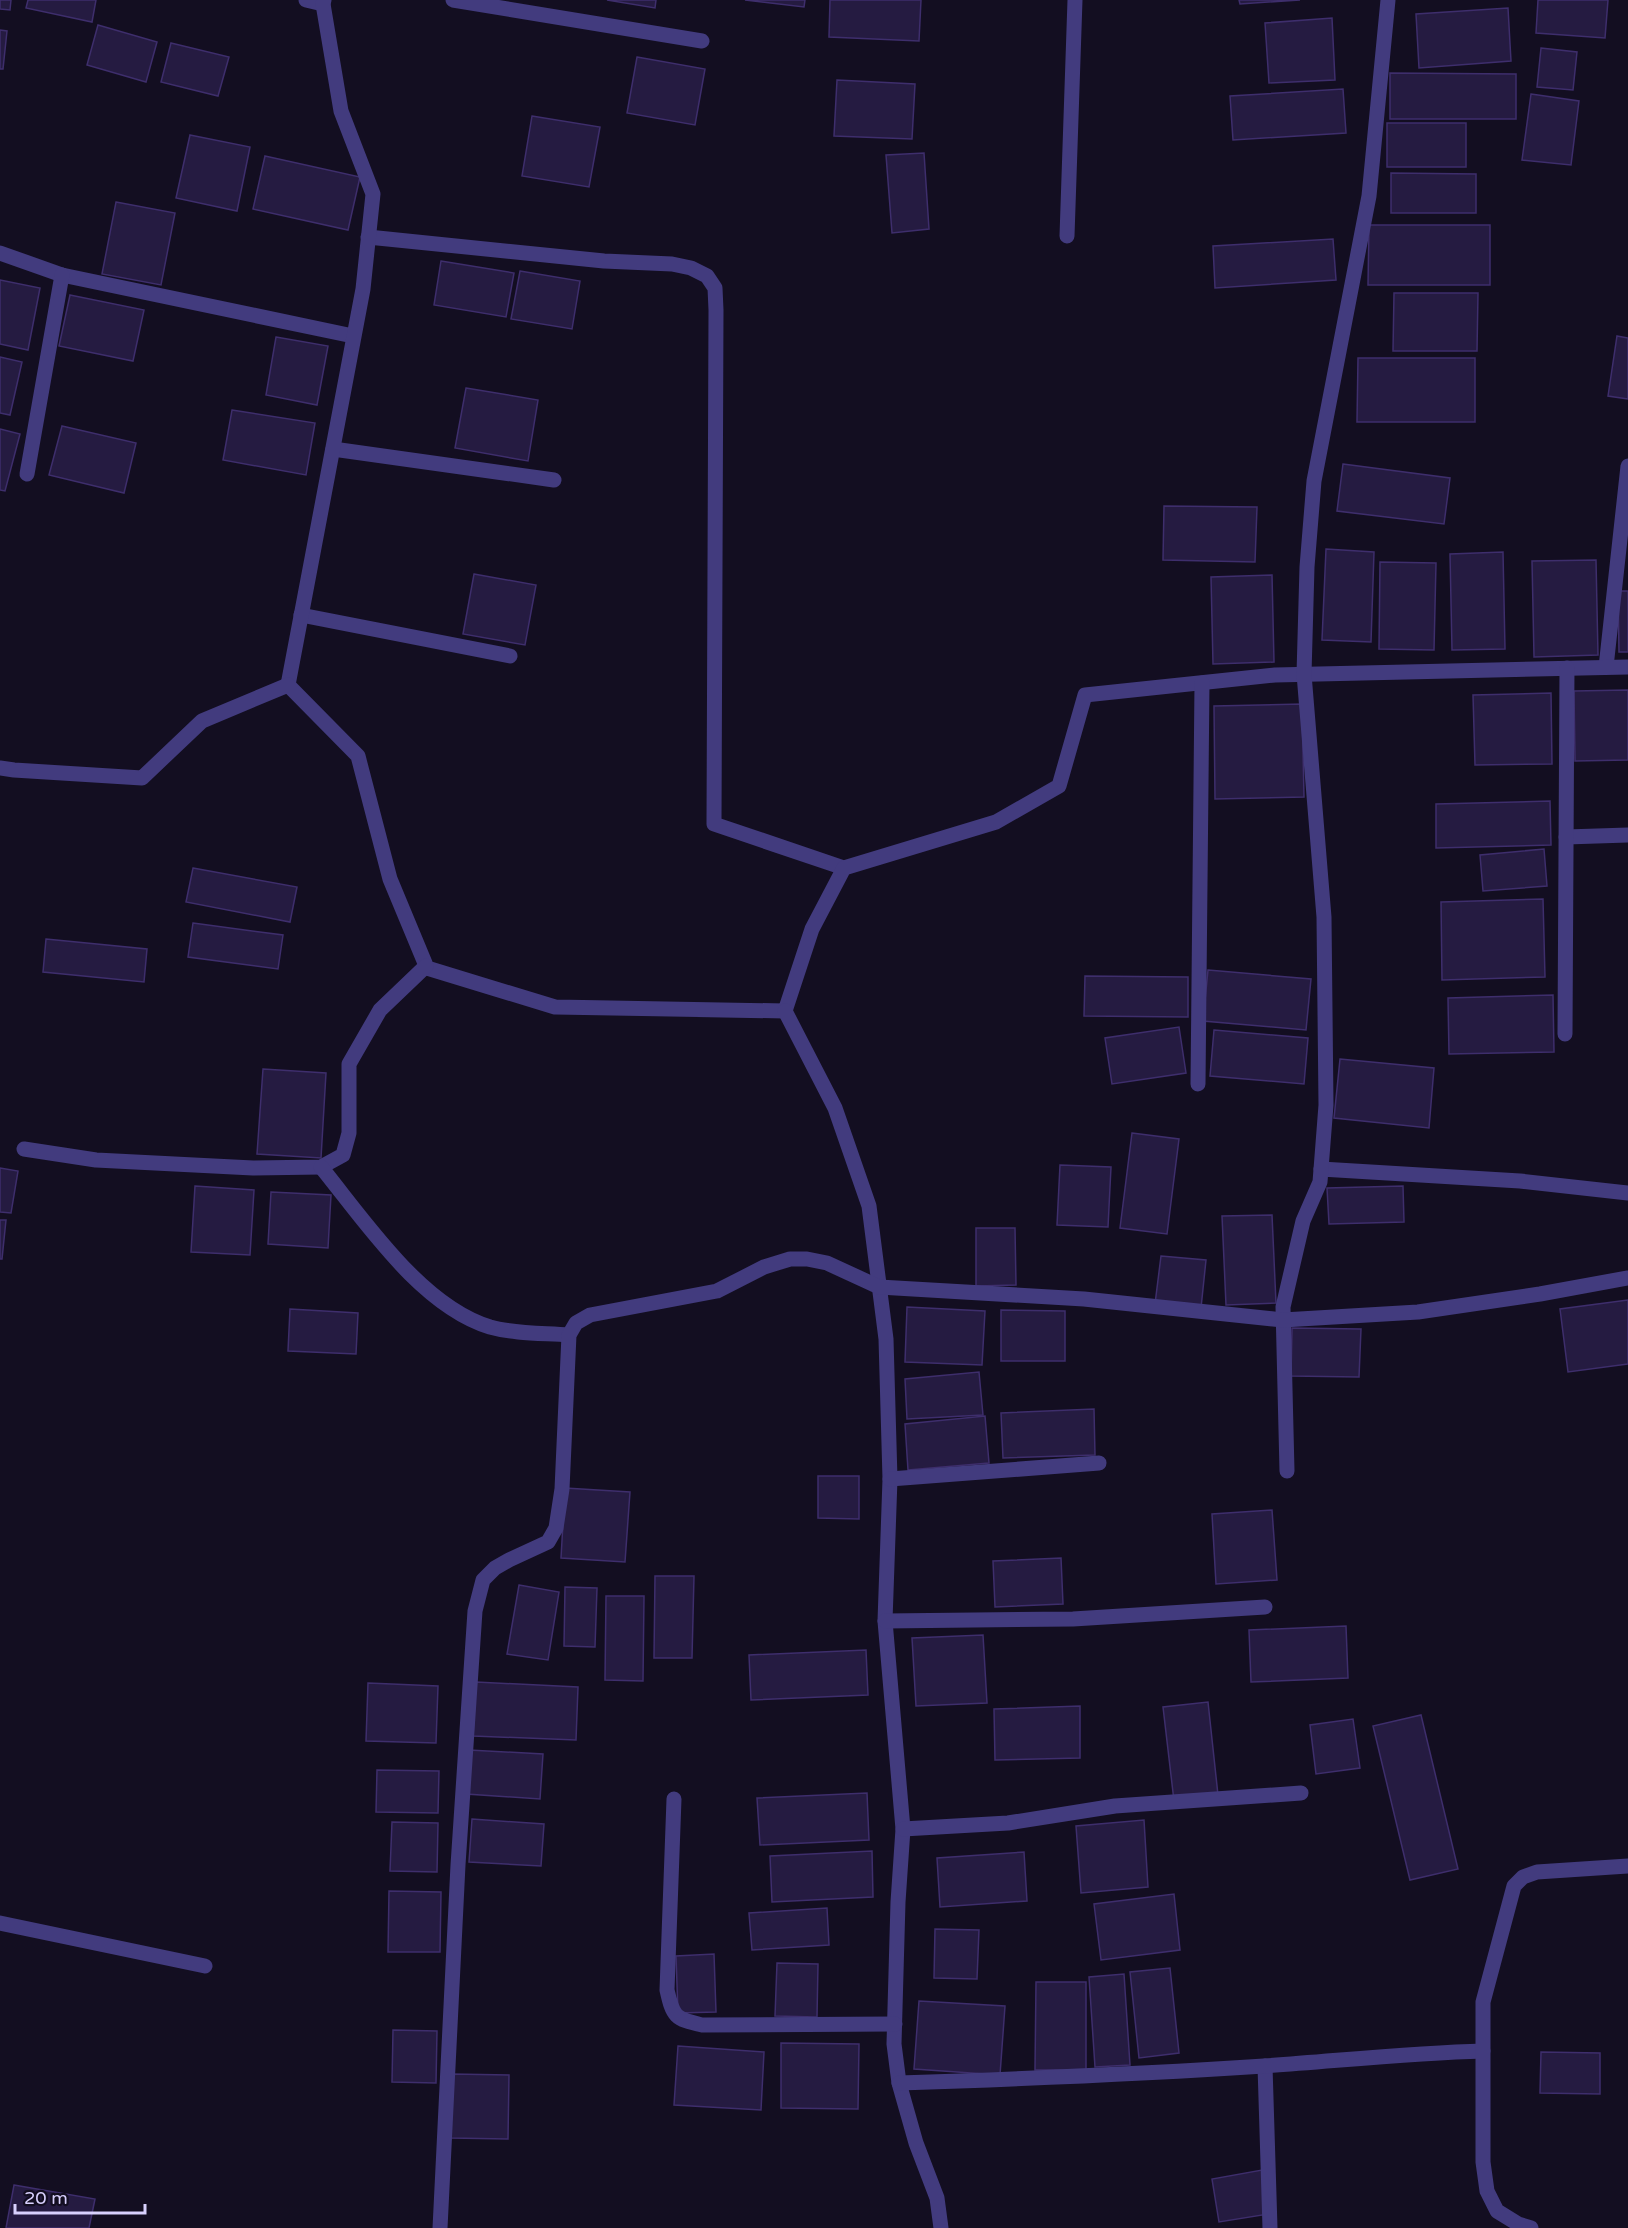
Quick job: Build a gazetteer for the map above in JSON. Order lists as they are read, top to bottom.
{
  "scale_bar": "20 m"
}
